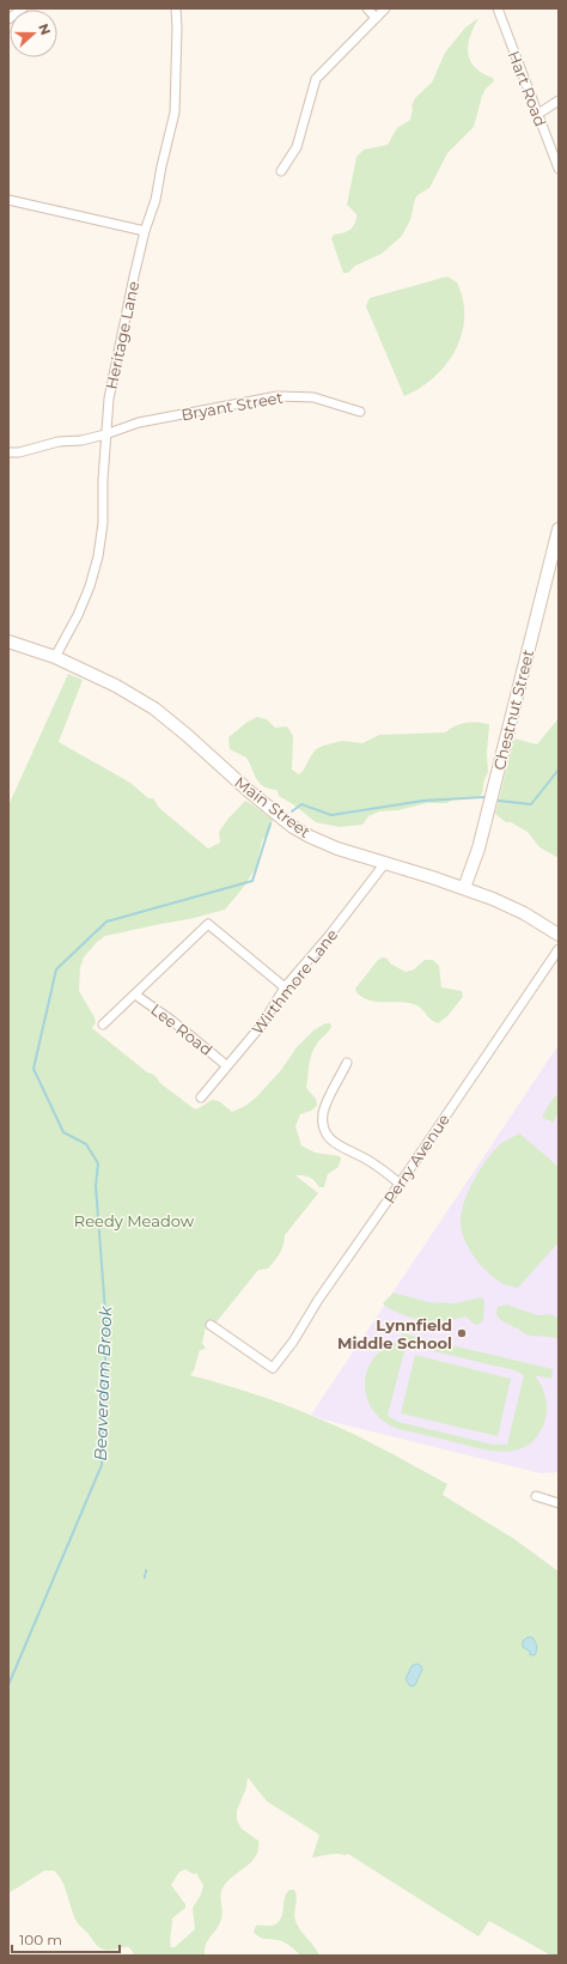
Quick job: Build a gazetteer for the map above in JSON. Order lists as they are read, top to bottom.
{
  "streets": {
    "street": [
      "Hart Road",
      "Heritage Lane",
      "Bryant Street",
      "Chestnut Street",
      "Main Street",
      "Wirthmore Lane",
      "Lee Road",
      "Perry Avenue"
    ]
  },
  "crossings": [
    ["Heritage Lane", "Bryant Street"],
    ["Heritage Lane", "Main Street"],
    ["Chestnut Street", "Main Street"],
    ["Main Street", "Wirthmore Lane"],
    ["Wirthmore Lane", "Lee Road"]
  ],
  "water": ["Beaverdam Brook"],
  "parks": ["Reedy Meadow"],
  "places": ["Lynnfield Middle School"],
  "scale_bar": "100 m",
  "north": "right"
}
